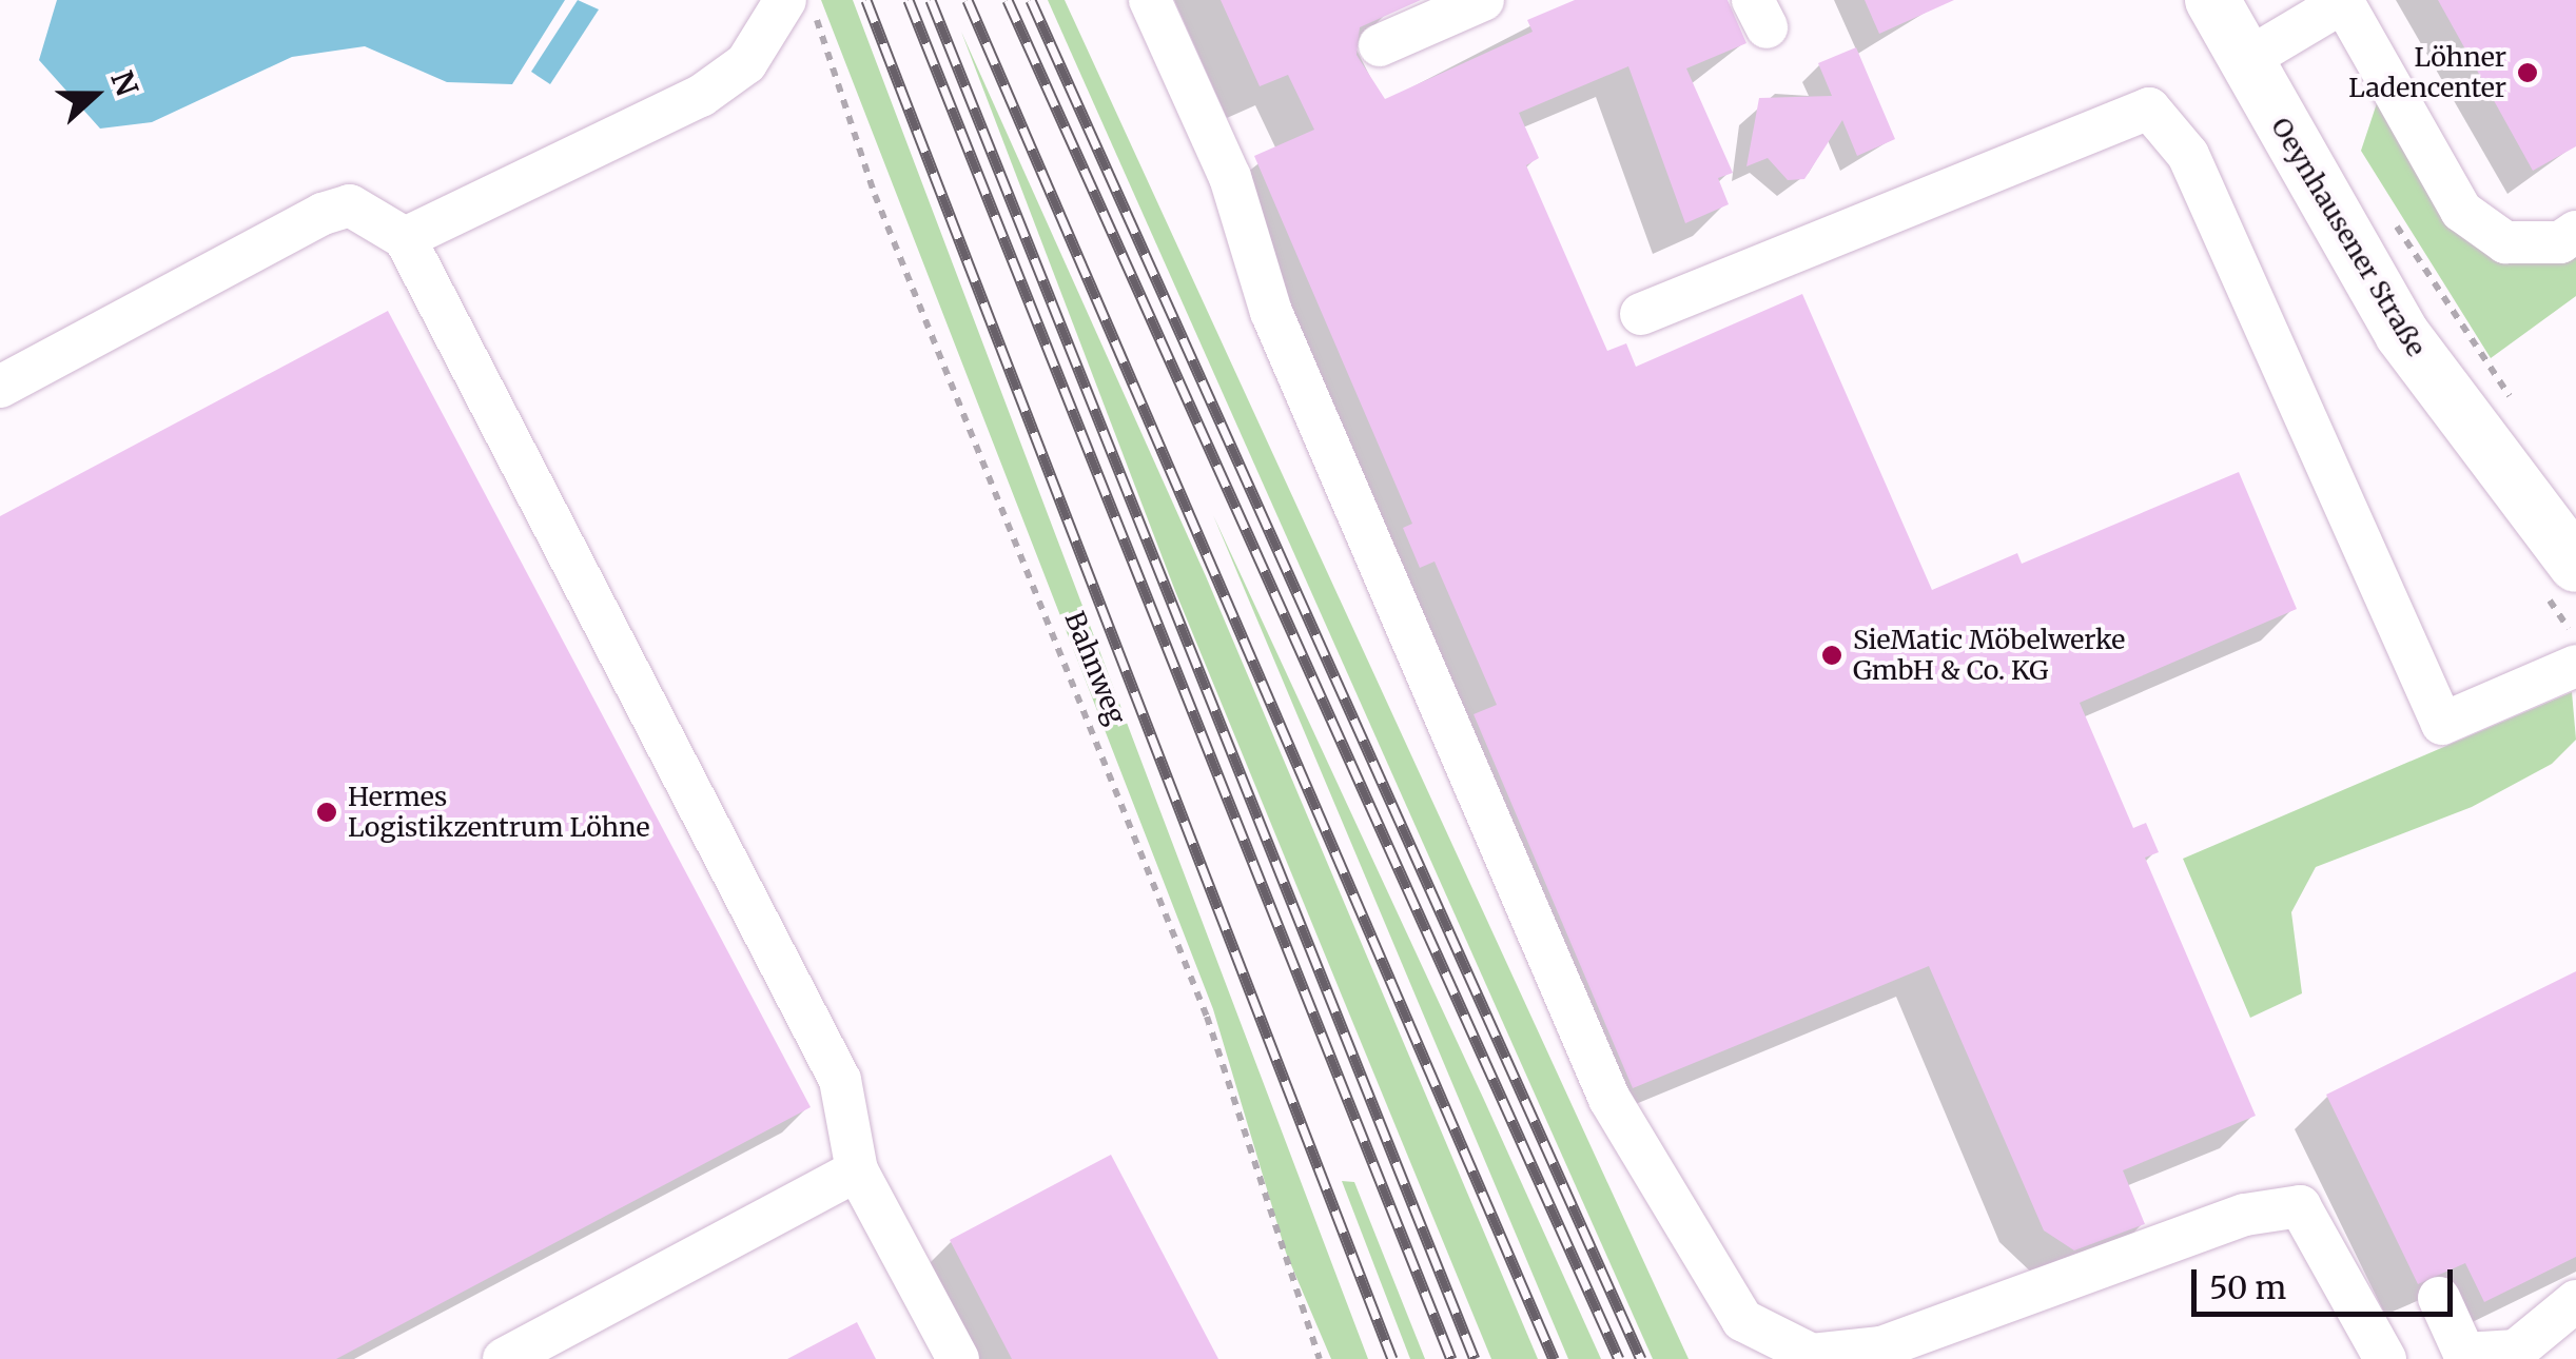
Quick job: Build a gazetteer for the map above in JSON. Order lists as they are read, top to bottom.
{
  "streets": {
    "main road": ["Oeynhausener Straße"],
    "path": ["Bahnweg"]
  },
  "places": ["Löhner Ladencenter", "SieMatic Möbelwerke GmbH & Co. KG", "Hermes Logistikzentrum Löhne"],
  "scale_bar": "50 m",
  "north": "right"
}
